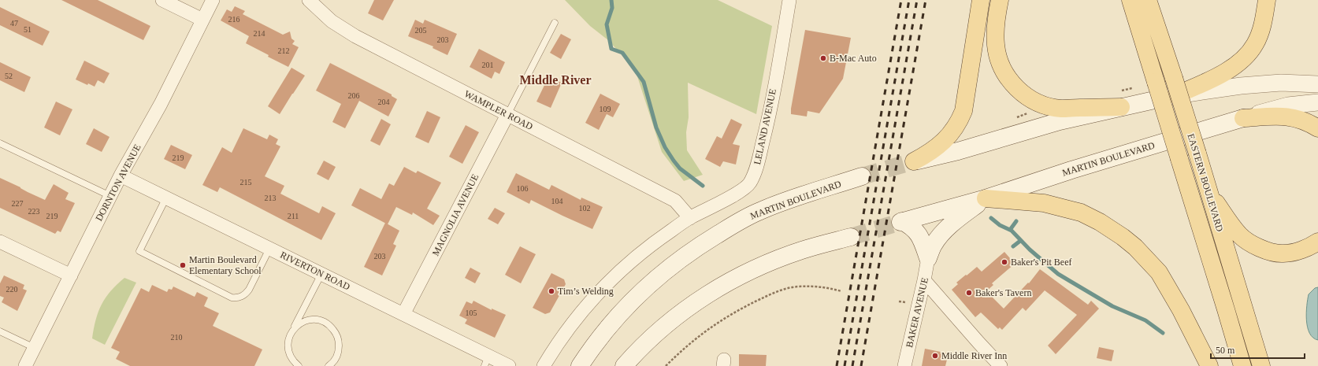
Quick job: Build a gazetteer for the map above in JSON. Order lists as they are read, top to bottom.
{
  "streets": {
    "main road": ["MARTIN BOULEVARD", "EASTERN BOULEVARD"],
    "street": [
      "WAMPLER ROAD",
      "LELAND AVENUE",
      "DORNTON AVENUE",
      "MAGNOLIA AVENUE",
      "RIVERTON ROAD",
      "BAKER AVENUE"
    ]
  },
  "crossings": [
    ["WAMPLER ROAD", "LELAND AVENUE"],
    ["WAMPLER ROAD", "MAGNOLIA AVENUE"],
    ["MARTIN BOULEVARD", "BAKER AVENUE"],
    ["DORNTON AVENUE", "RIVERTON ROAD"],
    ["MAGNOLIA AVENUE", "RIVERTON ROAD"]
  ],
  "districts": ["Middle River"],
  "places": [
    "B-Mac Auto",
    "Baker's Pit Beef",
    "Martin Boulevard Elementary School",
    "Tim’s Welding",
    "Baker's Tavern",
    "Middle River Inn"
  ],
  "house_numbers": [
    "216",
    "47",
    "51",
    "205",
    "214",
    "203",
    "212",
    "201",
    "52",
    "206",
    "204",
    "109",
    "219",
    "215",
    "106",
    "213",
    "104",
    "227",
    "102",
    "223",
    "219",
    "211",
    "203",
    "220",
    "105",
    "210"
  ],
  "scale_bar": "50 m"
}
